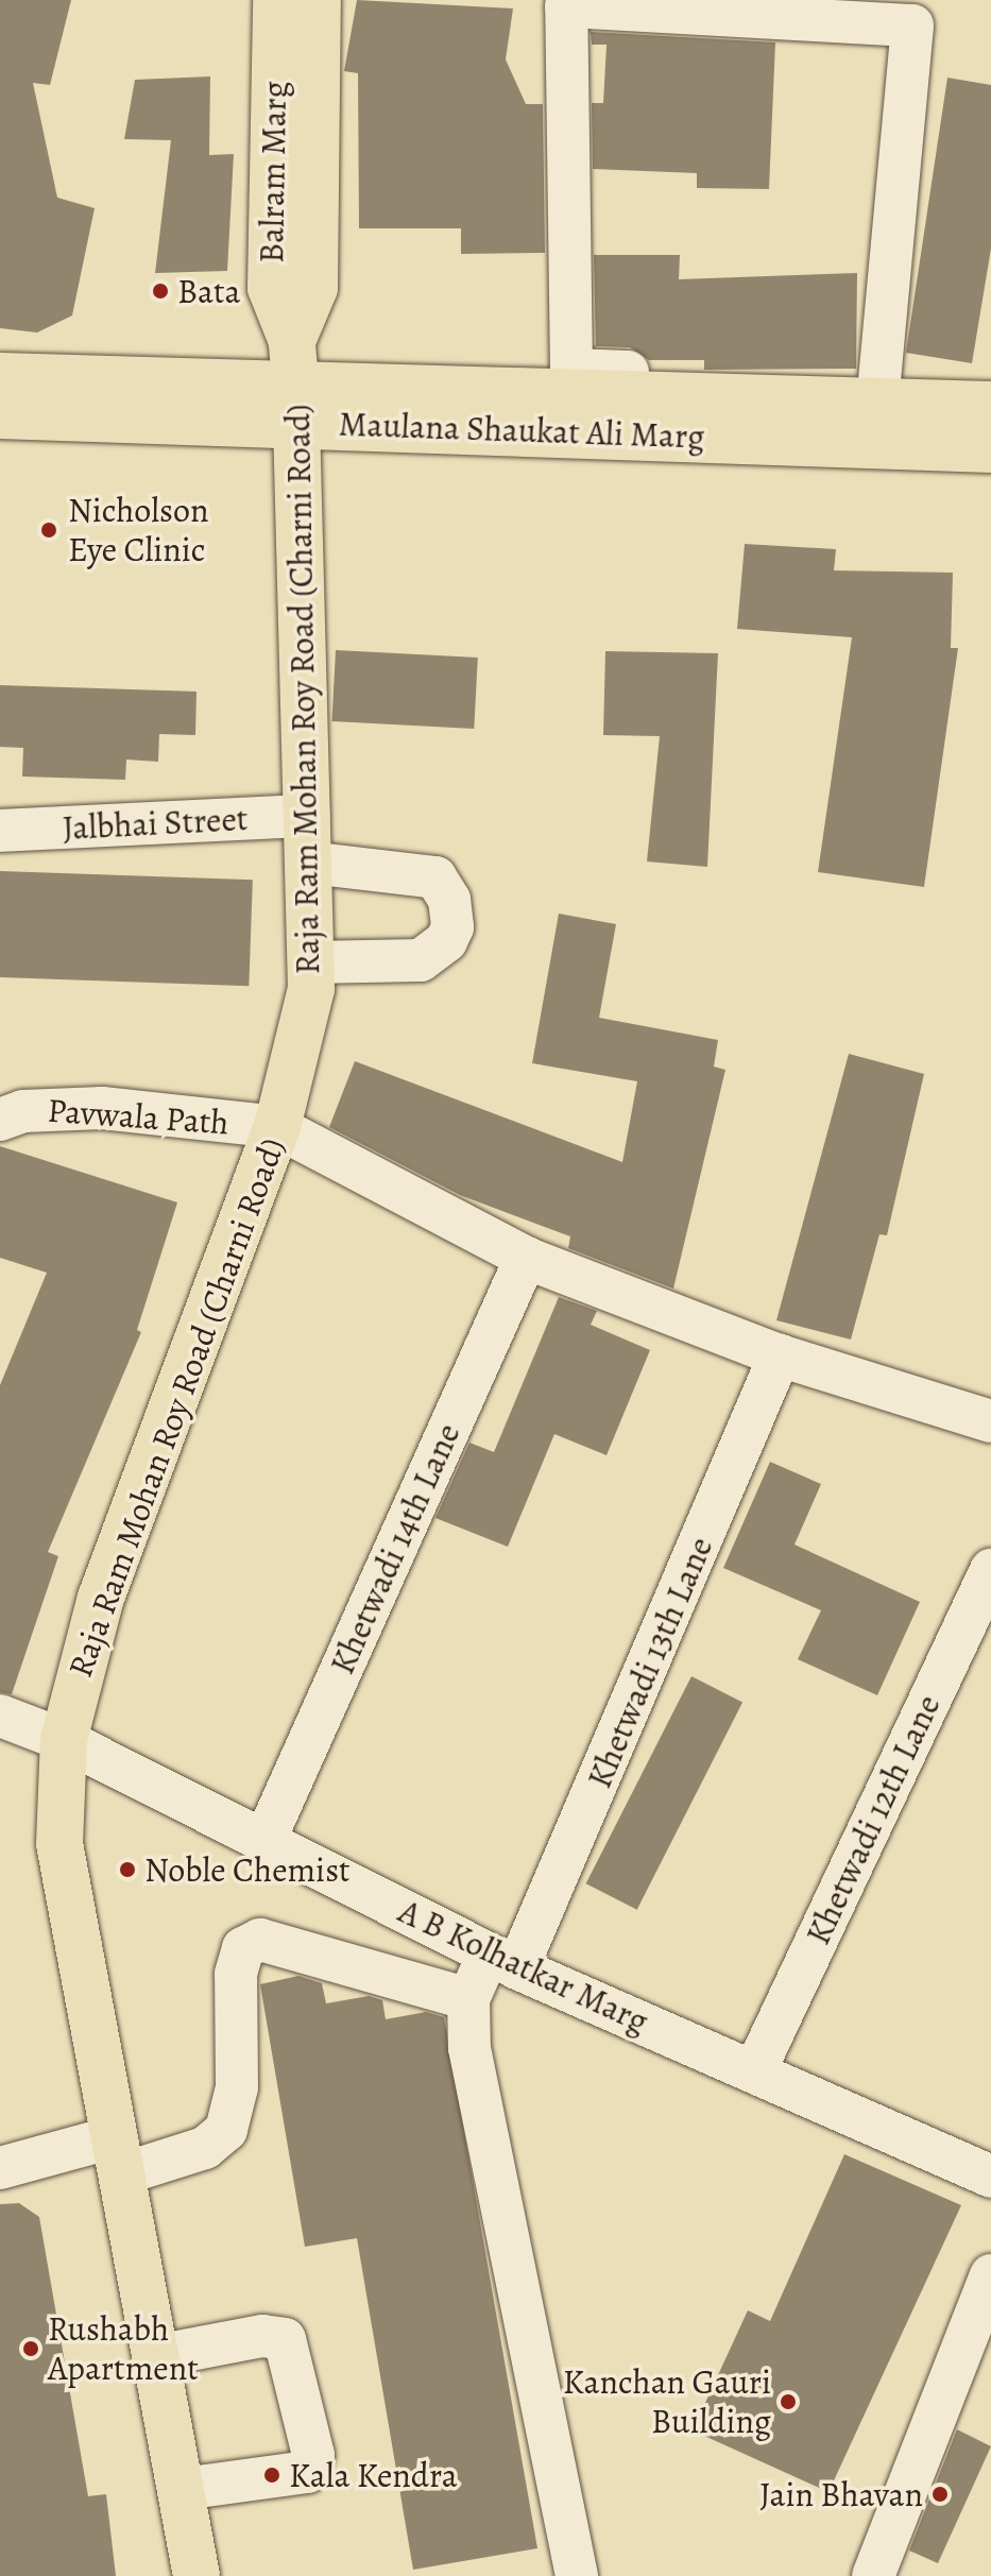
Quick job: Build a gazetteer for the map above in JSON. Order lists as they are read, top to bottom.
{
  "streets": {
    "main road": ["Balram Marg", "Maulana Shaukat Ali Marg", "Raja Ram Mohan Roy Road (Charni Road)"],
    "street": [
      "Jalbhai Street",
      "Pavwala Path",
      "Khetwadi 14th Lane",
      "Khetwadi 13th Lane",
      "Khetwadi 12th Lane",
      "A B Kolhatkar Marg"
    ]
  },
  "crossings": [
    ["Balram Marg", "Maulana Shaukat Ali Marg"],
    ["Balram Marg", "Raja Ram Mohan Roy Road (Charni Road)"],
    ["Maulana Shaukat Ali Marg", "Raja Ram Mohan Roy Road (Charni Road)"],
    ["Raja Ram Mohan Roy Road (Charni Road)", "Jalbhai Street"],
    ["Raja Ram Mohan Roy Road (Charni Road)", "Pavwala Path"],
    ["Raja Ram Mohan Roy Road (Charni Road)", "A B Kolhatkar Marg"],
    ["Khetwadi 14th Lane", "A B Kolhatkar Marg"],
    ["Khetwadi 13th Lane", "A B Kolhatkar Marg"],
    ["Khetwadi 12th Lane", "A B Kolhatkar Marg"]
  ],
  "places": [
    "Bata",
    "Nicholson Eye Clinic",
    "Noble Chemist",
    "Rushabh Apartment",
    "Kanchan Gauri Building",
    "Kala Kendra",
    "Jain Bhavan"
  ]
}
